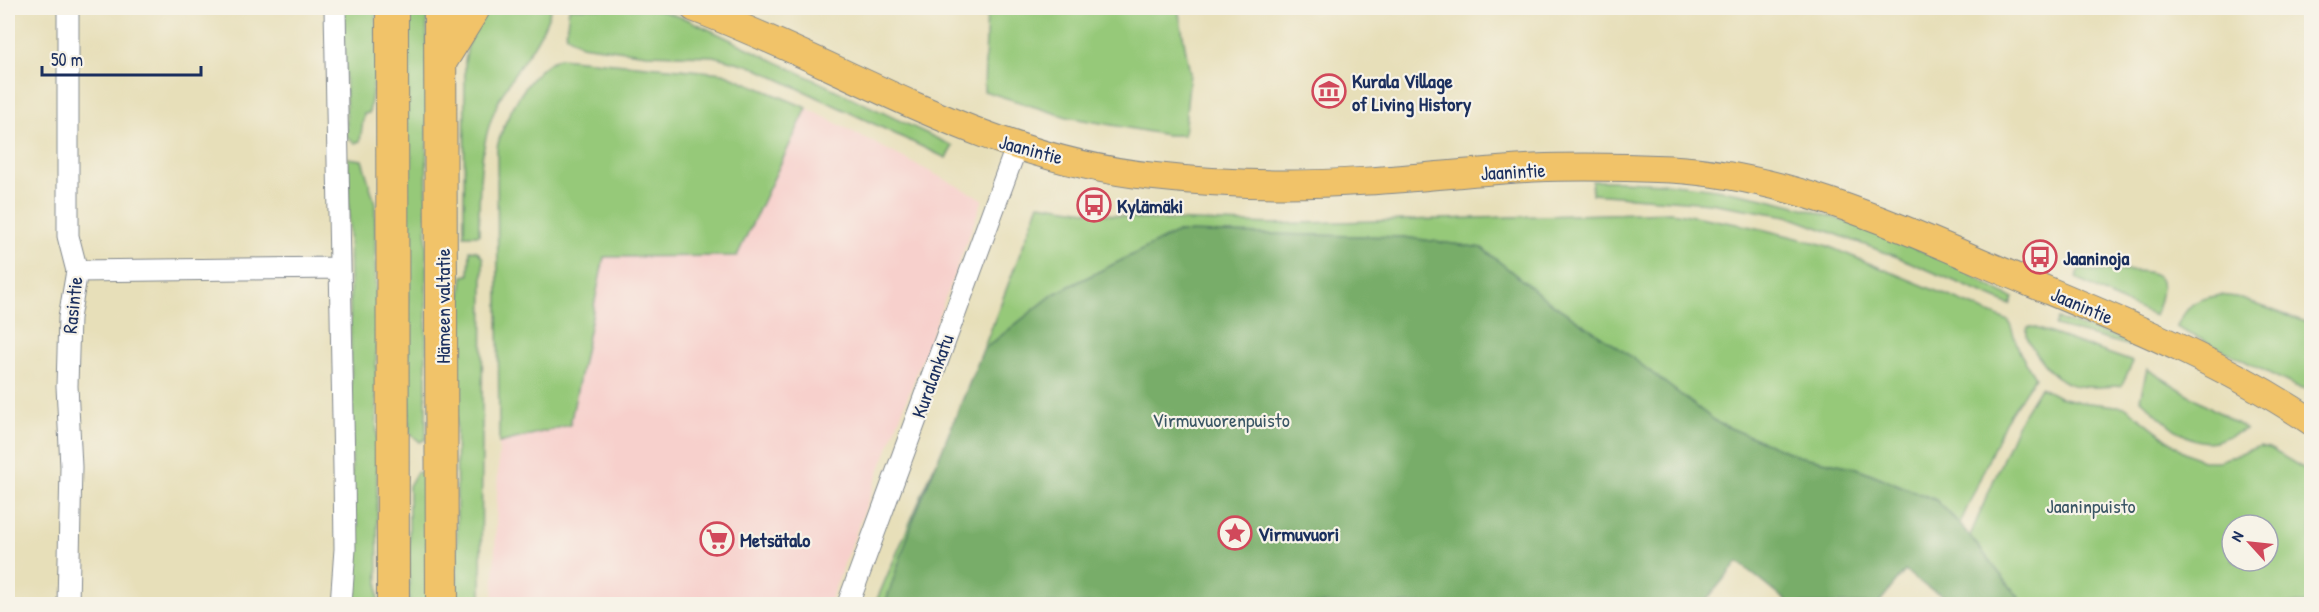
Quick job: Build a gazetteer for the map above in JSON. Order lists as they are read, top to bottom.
{
  "streets": {
    "highway": ["Hämeen valtatie"],
    "main road": ["Jaanintie"],
    "street": ["Rasintie", "Kuralankatu"]
  },
  "crossings": [
    ["Jaanintie", "Kuralankatu"]
  ],
  "parks": ["Virmuvuorenpuisto", "Jaaninpuisto"],
  "places": {
    "museum": ["Kurala Village of Living History"],
    "bus stop": ["Kylämäki", "Jaaninoja"],
    "place": ["Virmuvuori"],
    "supermarket": ["Metsätalo"]
  },
  "scale_bar": "50 m",
  "north": "top left"
}
